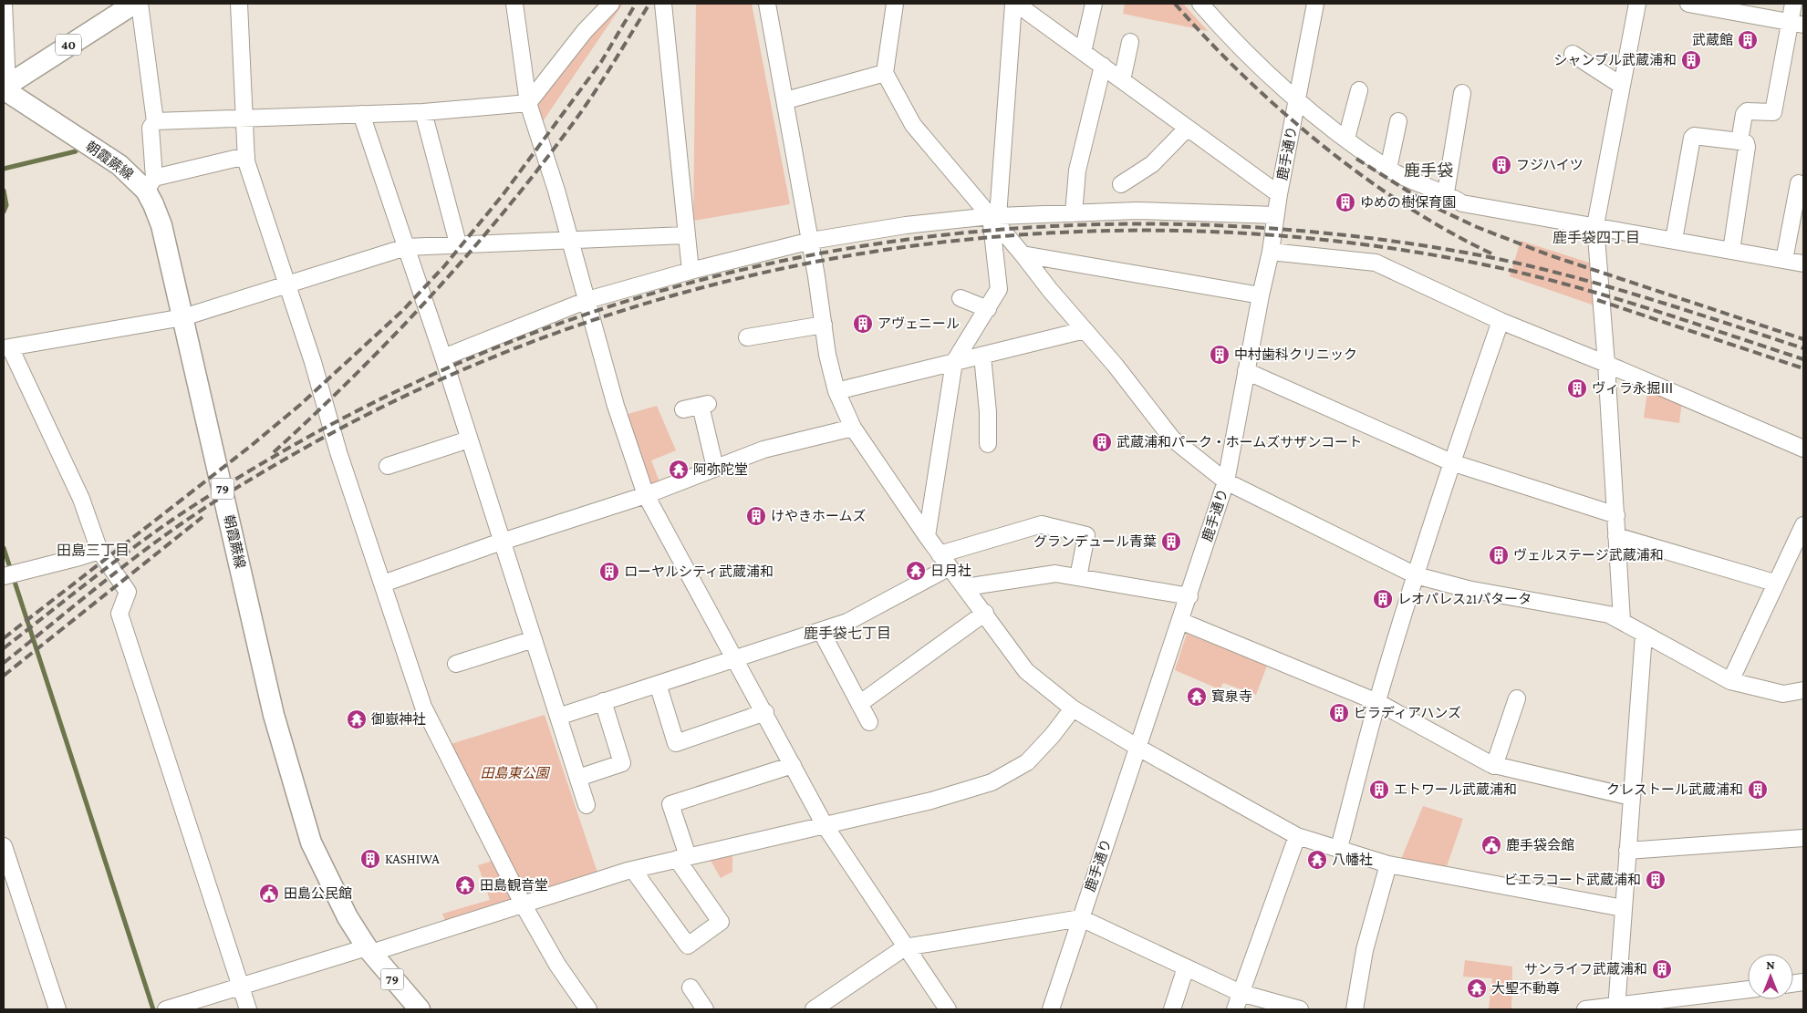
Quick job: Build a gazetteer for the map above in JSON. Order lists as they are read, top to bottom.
{
  "streets": {
    "main road": ["40", "朝霞蕨線", "79"],
    "street": ["鹿手通り"]
  },
  "crossings": [
    ["40", "朝霞蕨線"]
  ],
  "districts": [
    "鹿手袋",
    "鹿手袋四丁目",
    "田島三丁目",
    "鹿手袋七丁目"
  ],
  "parks": ["田島東公園"],
  "places": {
    "building": [
      "武蔵館",
      "シャンブル武蔵浦和",
      "フジハイツ",
      "ゆめの樹保育園",
      "アヴェニール",
      "中村歯科クリニック",
      "ヴィラ永掘Ⅲ",
      "武蔵浦和パーク・ホームズサザンコート",
      "けやきホームズ",
      "グランデュール青葉",
      "ヴェルステージ武蔵浦和",
      "ローヤルシティ武蔵浦和",
      "レオパレス21パタータ",
      "ビラディアハンズ",
      "エトワール武蔵浦和",
      "クレストール武蔵浦和",
      "KASHIWA",
      "ビエラコート武蔵浦和",
      "サンライフ武蔵浦和"
    ],
    "temple": [
      "阿弥陀堂",
      "日月社",
      "寳泉寺",
      "御嶽神社",
      "八幡社",
      "田島観音堂",
      "大聖不動尊"
    ],
    "public building": ["鹿手袋会館", "田島公民館"]
  },
  "north": "top"
}
